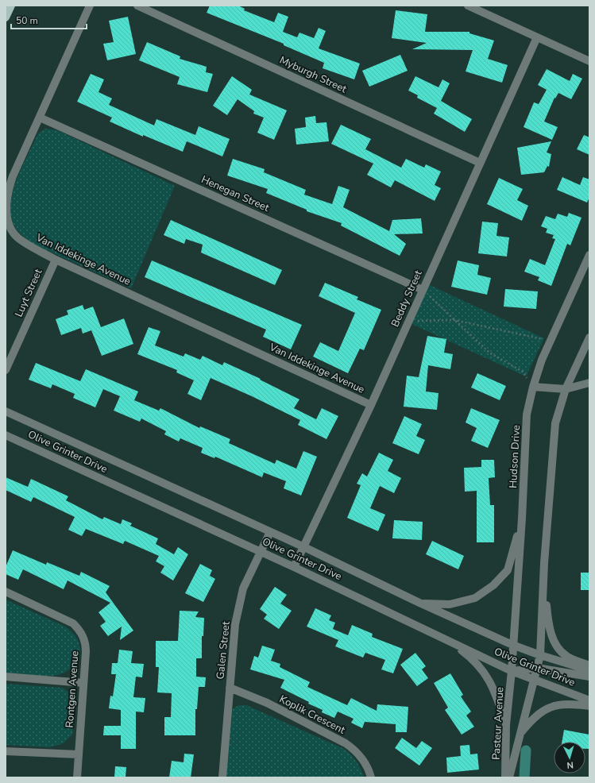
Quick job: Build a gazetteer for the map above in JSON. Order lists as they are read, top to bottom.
{
  "streets": {
    "street": [
      "Myburgh Street",
      "Henegan Street",
      "Van Iddekinge Avenue",
      "Luyt Street",
      "Beddy Street",
      "Olive Grinter Drive",
      "Hudson Drive",
      "Galen Street",
      "Rontgen Avenue",
      "Koplik Crescent",
      "Pasteur Avenue"
    ]
  },
  "crossings": [
    ["Myburgh Street", "Beddy Street"],
    ["Henegan Street", "Van Iddekinge Avenue"],
    ["Henegan Street", "Beddy Street"],
    ["Van Iddekinge Avenue", "Luyt Street"],
    ["Van Iddekinge Avenue", "Beddy Street"],
    ["Beddy Street", "Olive Grinter Drive"],
    ["Olive Grinter Drive", "Hudson Drive"],
    ["Olive Grinter Drive", "Galen Street"],
    ["Olive Grinter Drive", "Pasteur Avenue"],
    ["Hudson Drive", "Pasteur Avenue"],
    ["Galen Street", "Koplik Crescent"]
  ],
  "scale_bar": "50 m",
  "north": "bottom"
}
